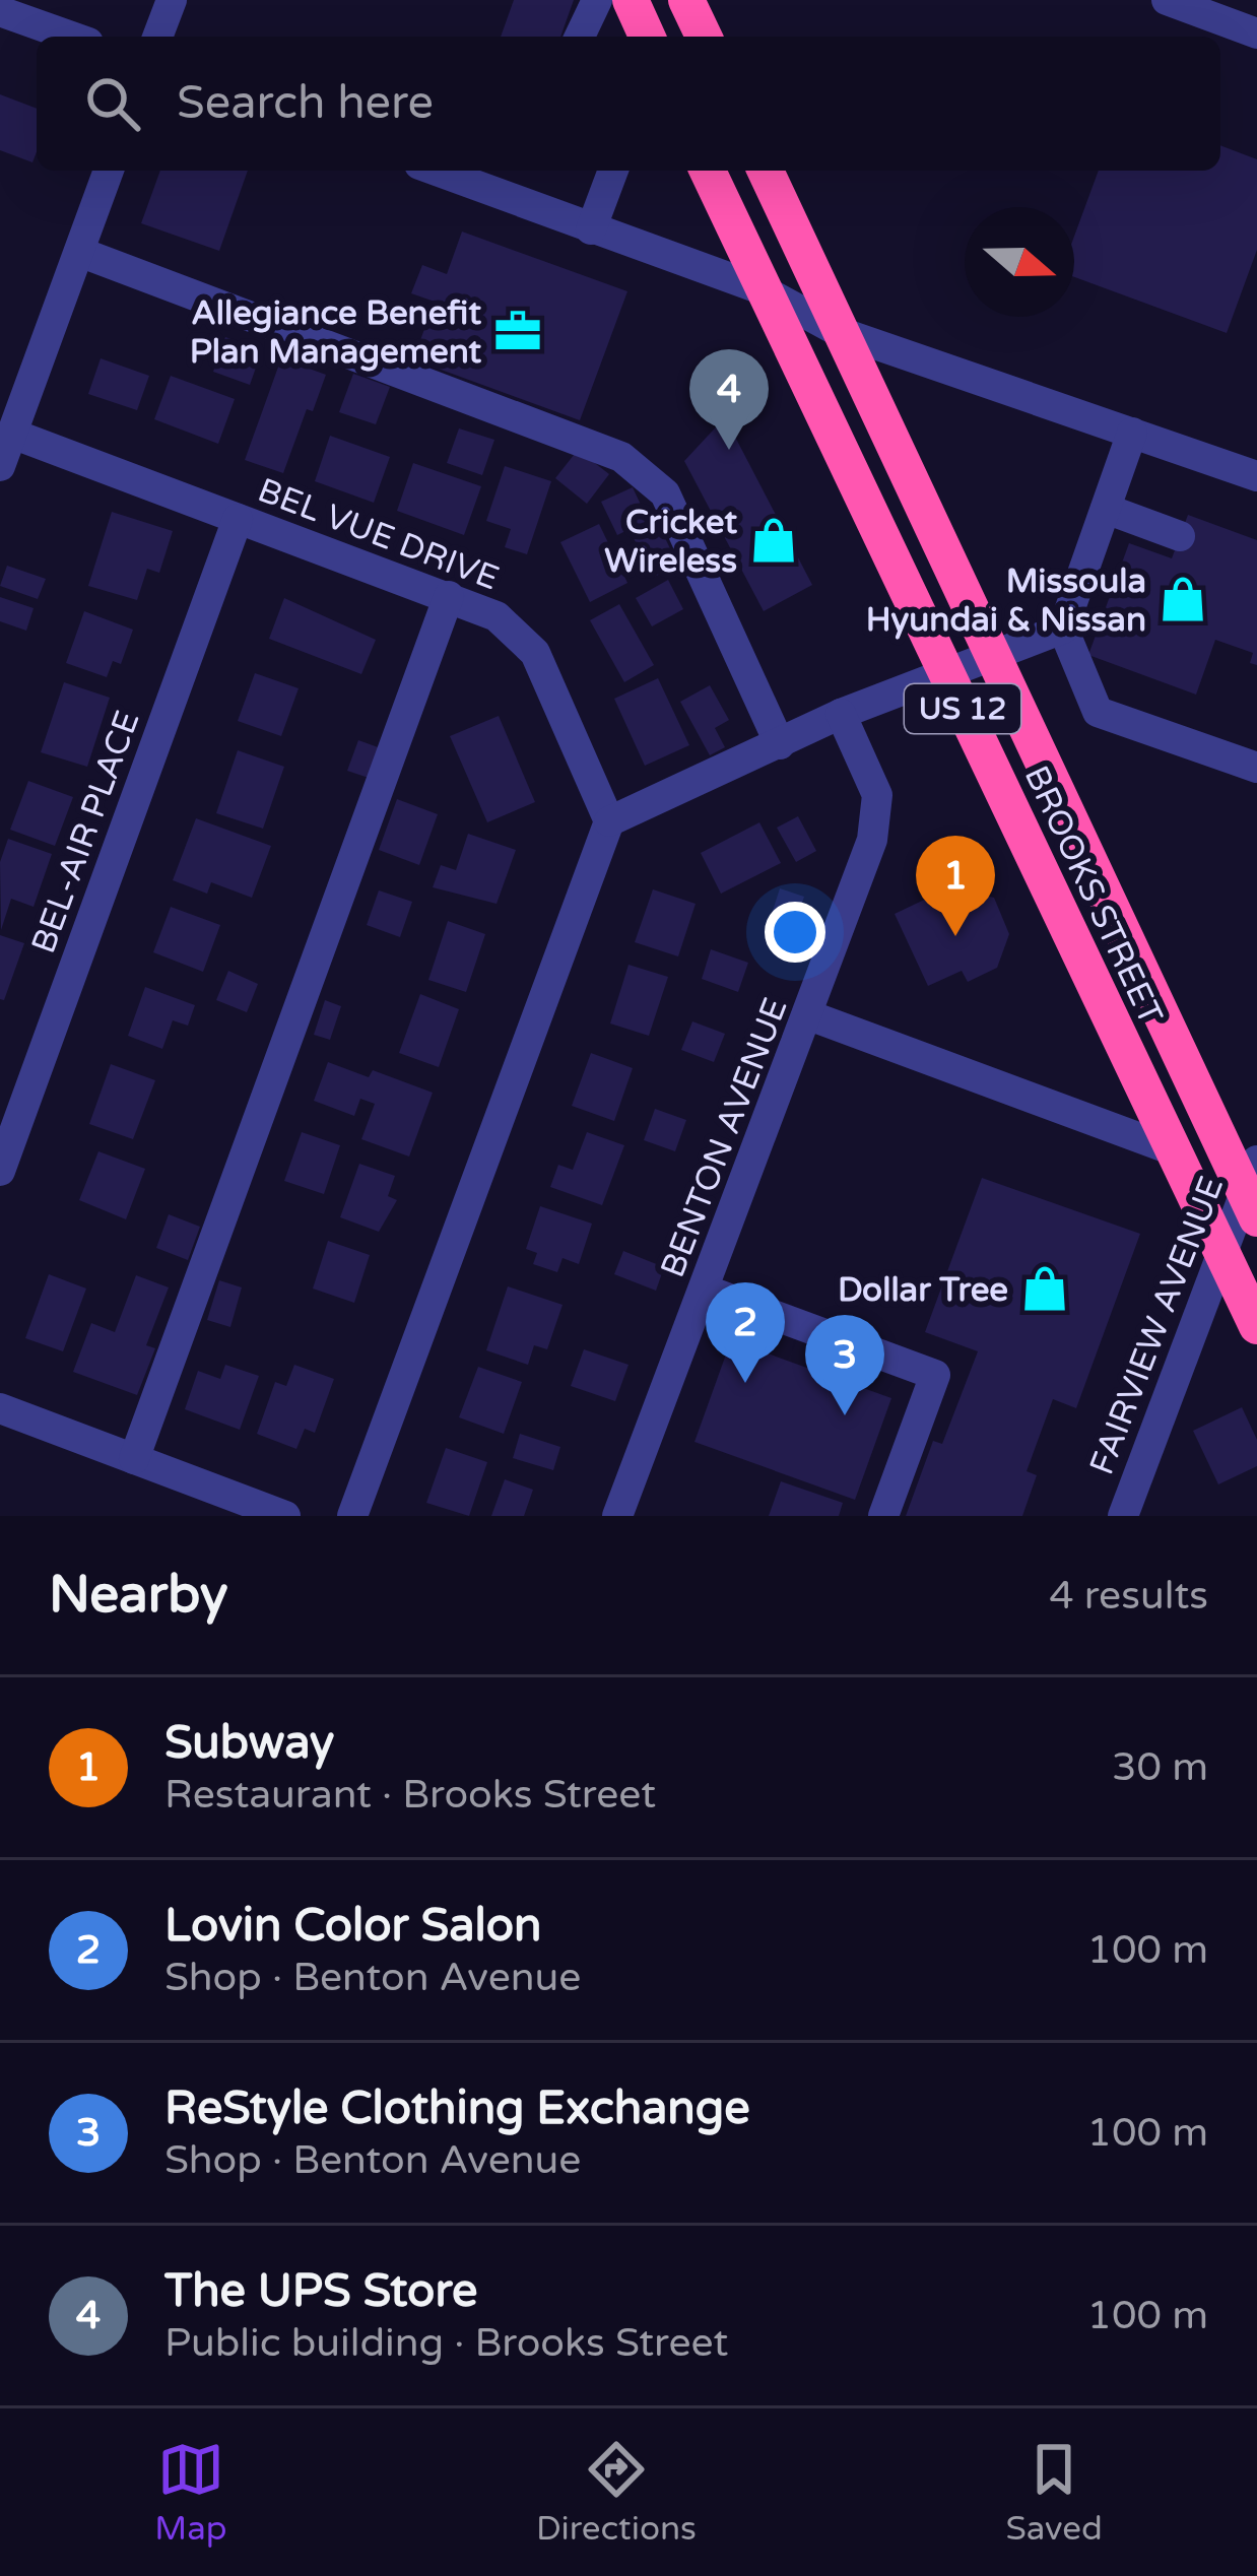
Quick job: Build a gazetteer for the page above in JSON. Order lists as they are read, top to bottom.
{
  "streets": {
    "highway": ["US 12", "BROOKS STREET"],
    "street": [
      "BEL VUE DRIVE",
      "BEL-AIR PLACE",
      "BENTON AVENUE",
      "FAIRVIEW AVENUE"
    ]
  },
  "crossings": [
    ["BEL VUE DRIVE", "BEL-AIR PLACE"],
    ["BROOKS STREET", "FAIRVIEW AVENUE"]
  ],
  "places": {
    "office": ["Allegiance Benefit Plan Management"],
    "shop": ["Cricket Wireless", "Missoula Hyundai & Nissan", "Dollar Tree"]
  },
  "north": "right",
  "page": {
    "search": "Search here",
    "pins": [
      "4",
      "1",
      "2",
      "3"
    ],
    "heading": ["Nearby", "4 results"],
    "list": [
      {
        "mark": "1",
        "name": "Subway",
        "note": "Restaurant · Brooks Street",
        "value": "30 m"
      },
      {
        "mark": "2",
        "name": "Lovin Color Salon",
        "note": "Shop · Benton Avenue",
        "value": "100 m"
      },
      {
        "mark": "3",
        "name": "ReStyle Clothing Exchange",
        "note": "Shop · Benton Avenue",
        "value": "100 m"
      },
      {
        "mark": "4",
        "name": "The UPS Store",
        "note": "Public building · Brooks Street",
        "value": "100 m"
      }
    ],
    "nav": ["Map", "Directions", "Saved"]
  }
}
